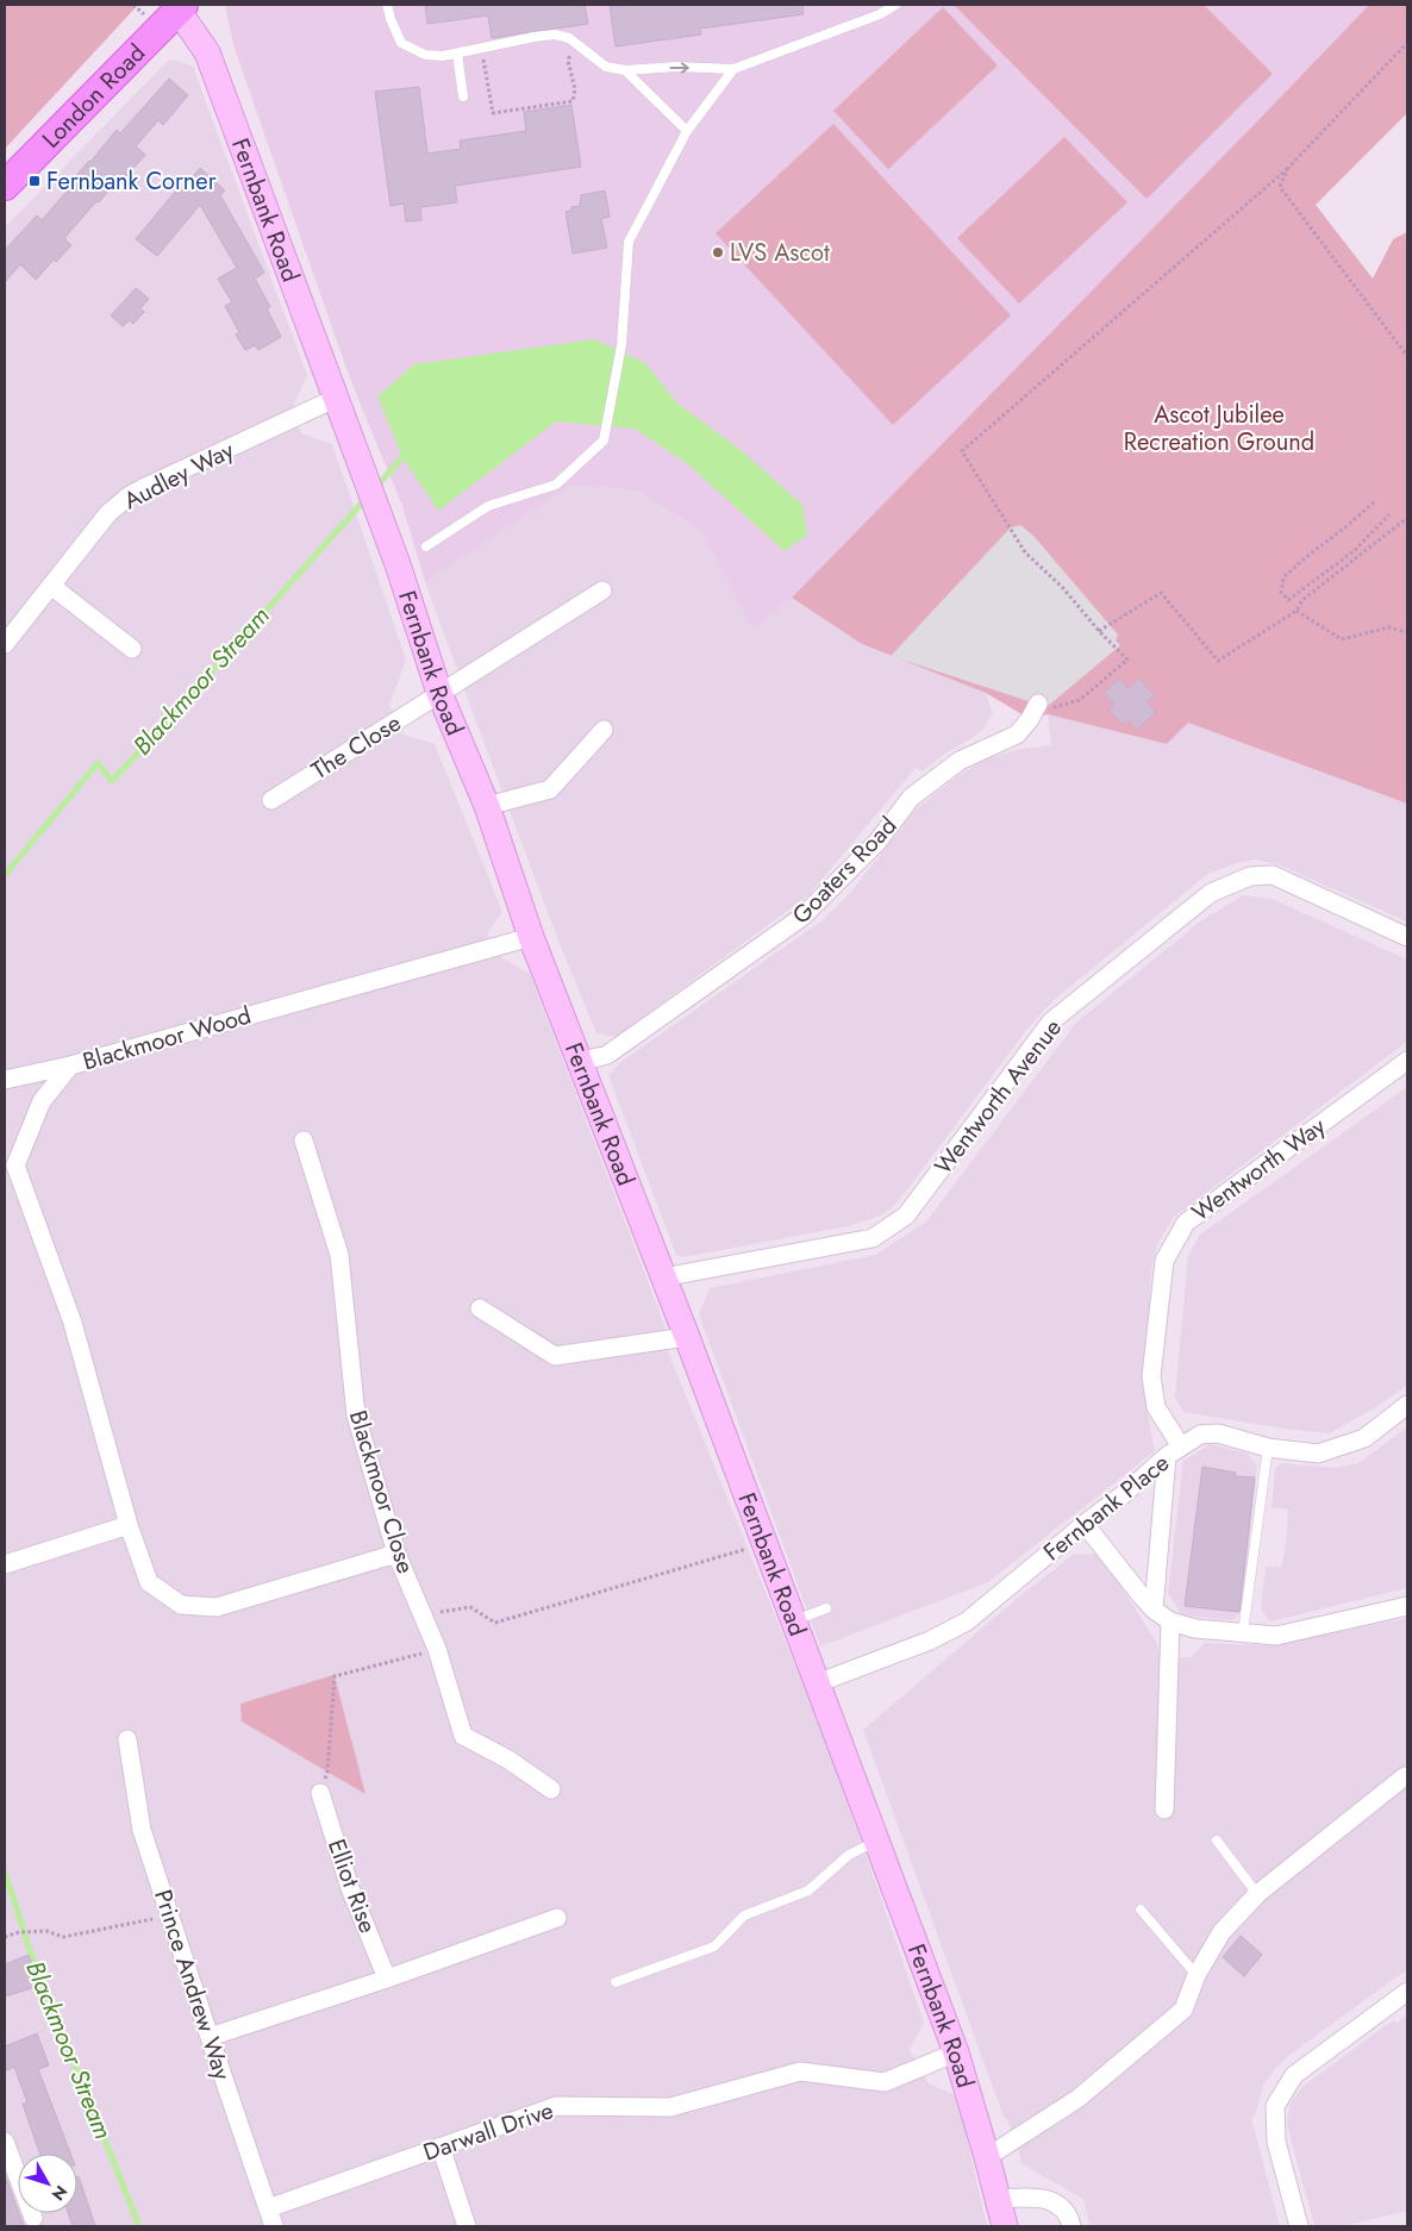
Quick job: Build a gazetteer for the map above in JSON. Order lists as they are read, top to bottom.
{
  "streets": {
    "main road": ["London Road"],
    "street": [
      "Fernbank Road",
      "Audley Way",
      "The Close",
      "Goaters Road",
      "Blackmoor Wood",
      "Wentworth Avenue",
      "Wentworth Way",
      "Blackmoor Close",
      "Fernbank Place",
      "Elliot Rise",
      "Prince Andrew Way",
      "Darwall Drive"
    ]
  },
  "crossings": [
    ["London Road", "Fernbank Road"],
    ["Fernbank Road", "Audley Way"],
    ["Fernbank Road", "The Close"],
    ["Fernbank Road", "Goaters Road"],
    ["Fernbank Road", "Blackmoor Wood"],
    ["Fernbank Road", "Wentworth Avenue"],
    ["Fernbank Road", "Fernbank Place"],
    ["Fernbank Road", "Darwall Drive"],
    ["Blackmoor Wood", "Blackmoor Close"],
    ["Wentworth Way", "Fernbank Place"],
    ["Prince Andrew Way", "Darwall Drive"]
  ],
  "water": ["Blackmoor Stream"],
  "parks": ["Ascot Jubilee Recreation Ground"],
  "places": {
    "transit": ["Fernbank Corner"],
    "other": ["LVS Ascot"]
  },
  "north": "bottom right"
}
